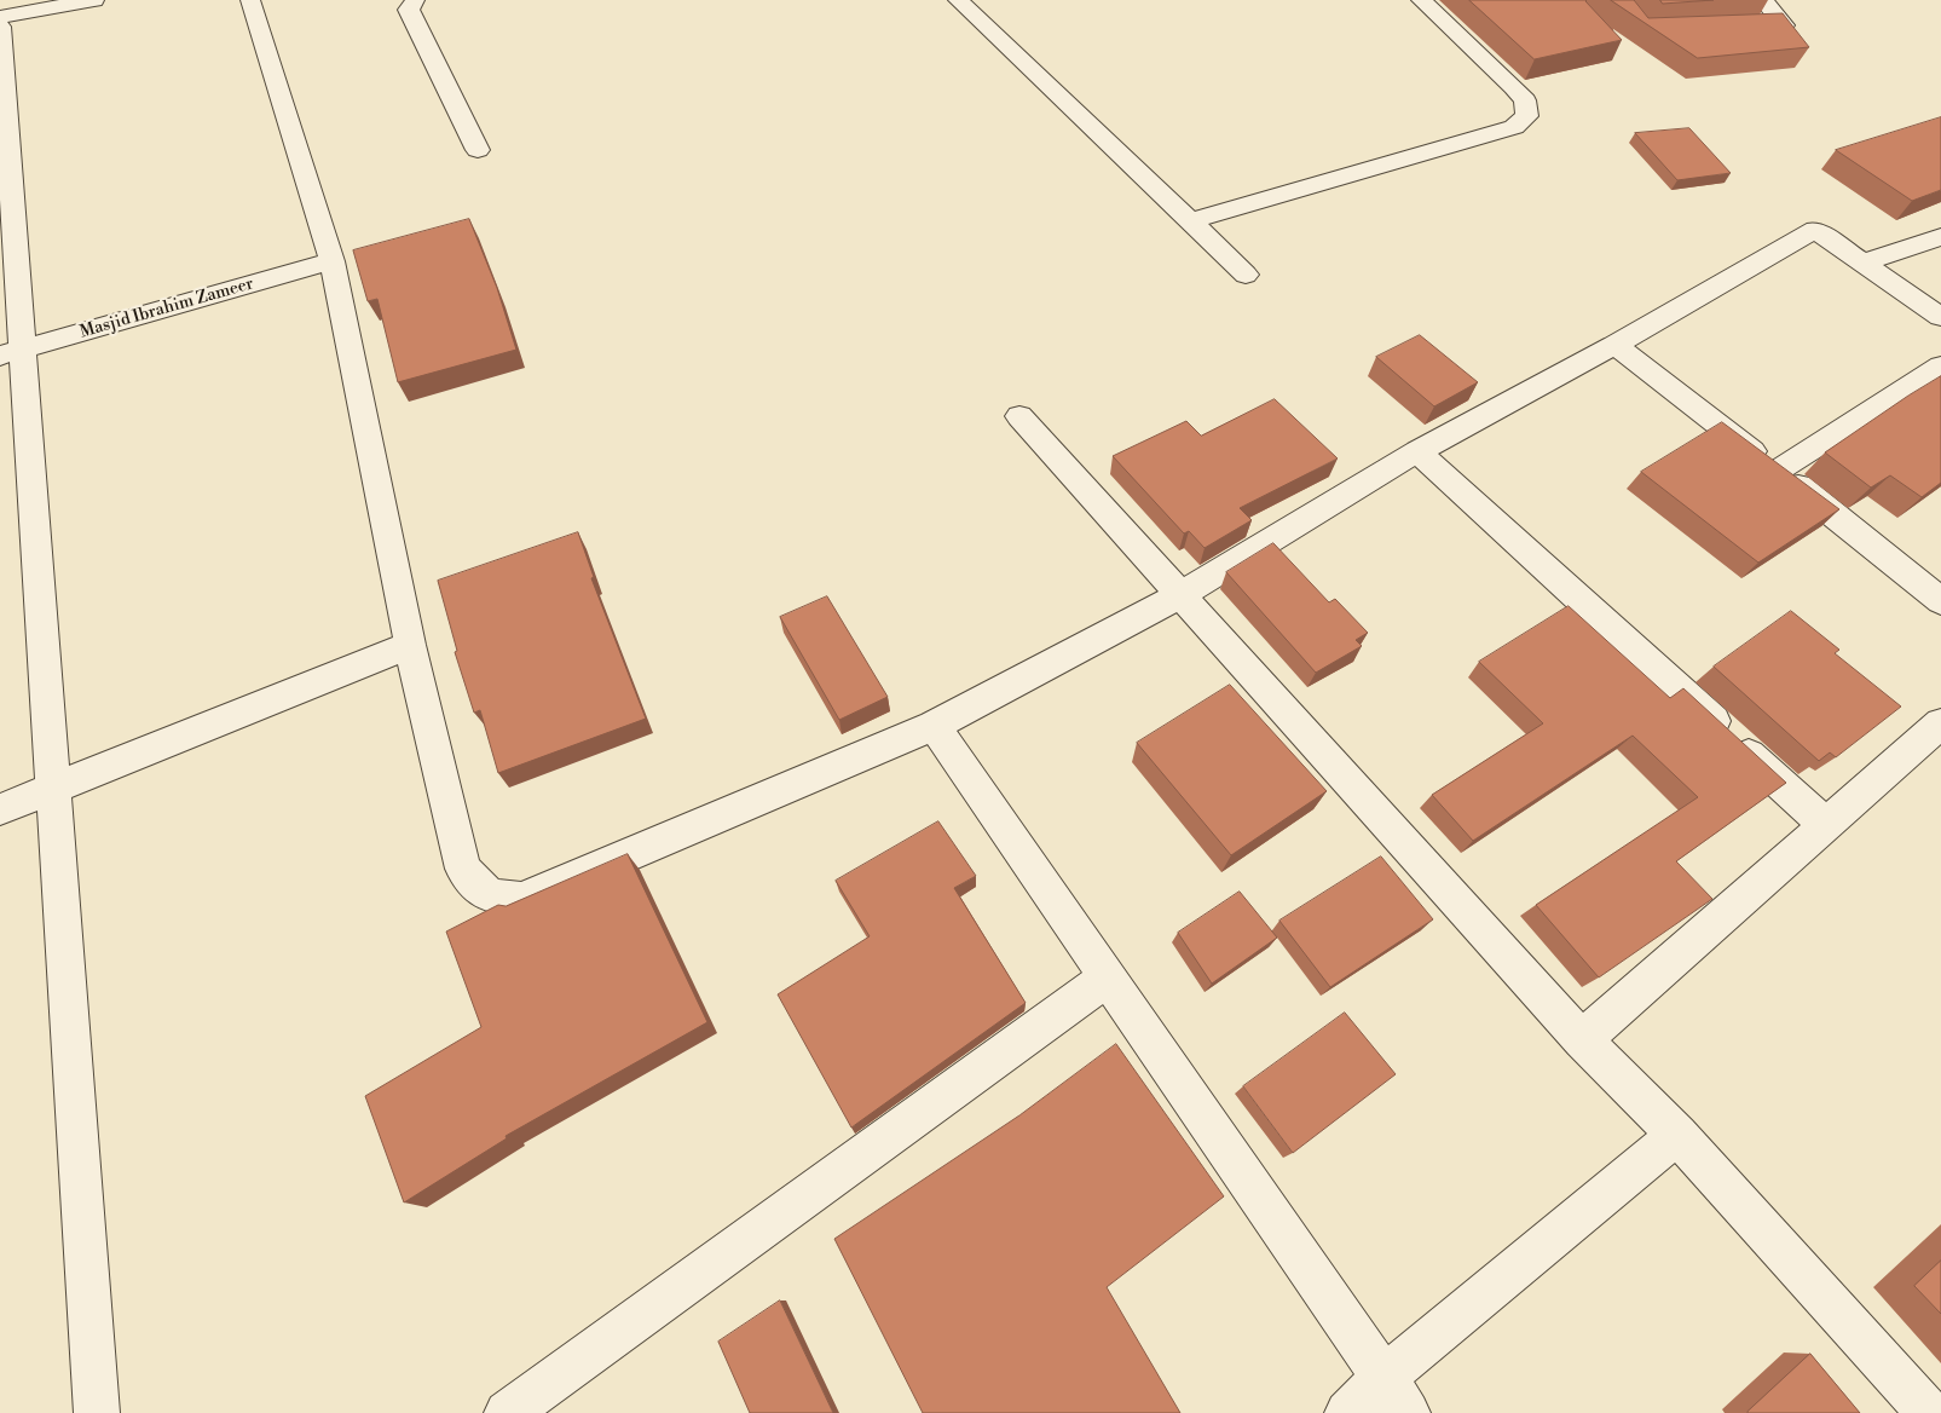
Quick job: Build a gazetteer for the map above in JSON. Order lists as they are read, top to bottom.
{
  "streets": {
    "street": ["Masjid Ibrahim Zameer"]
  }
}
